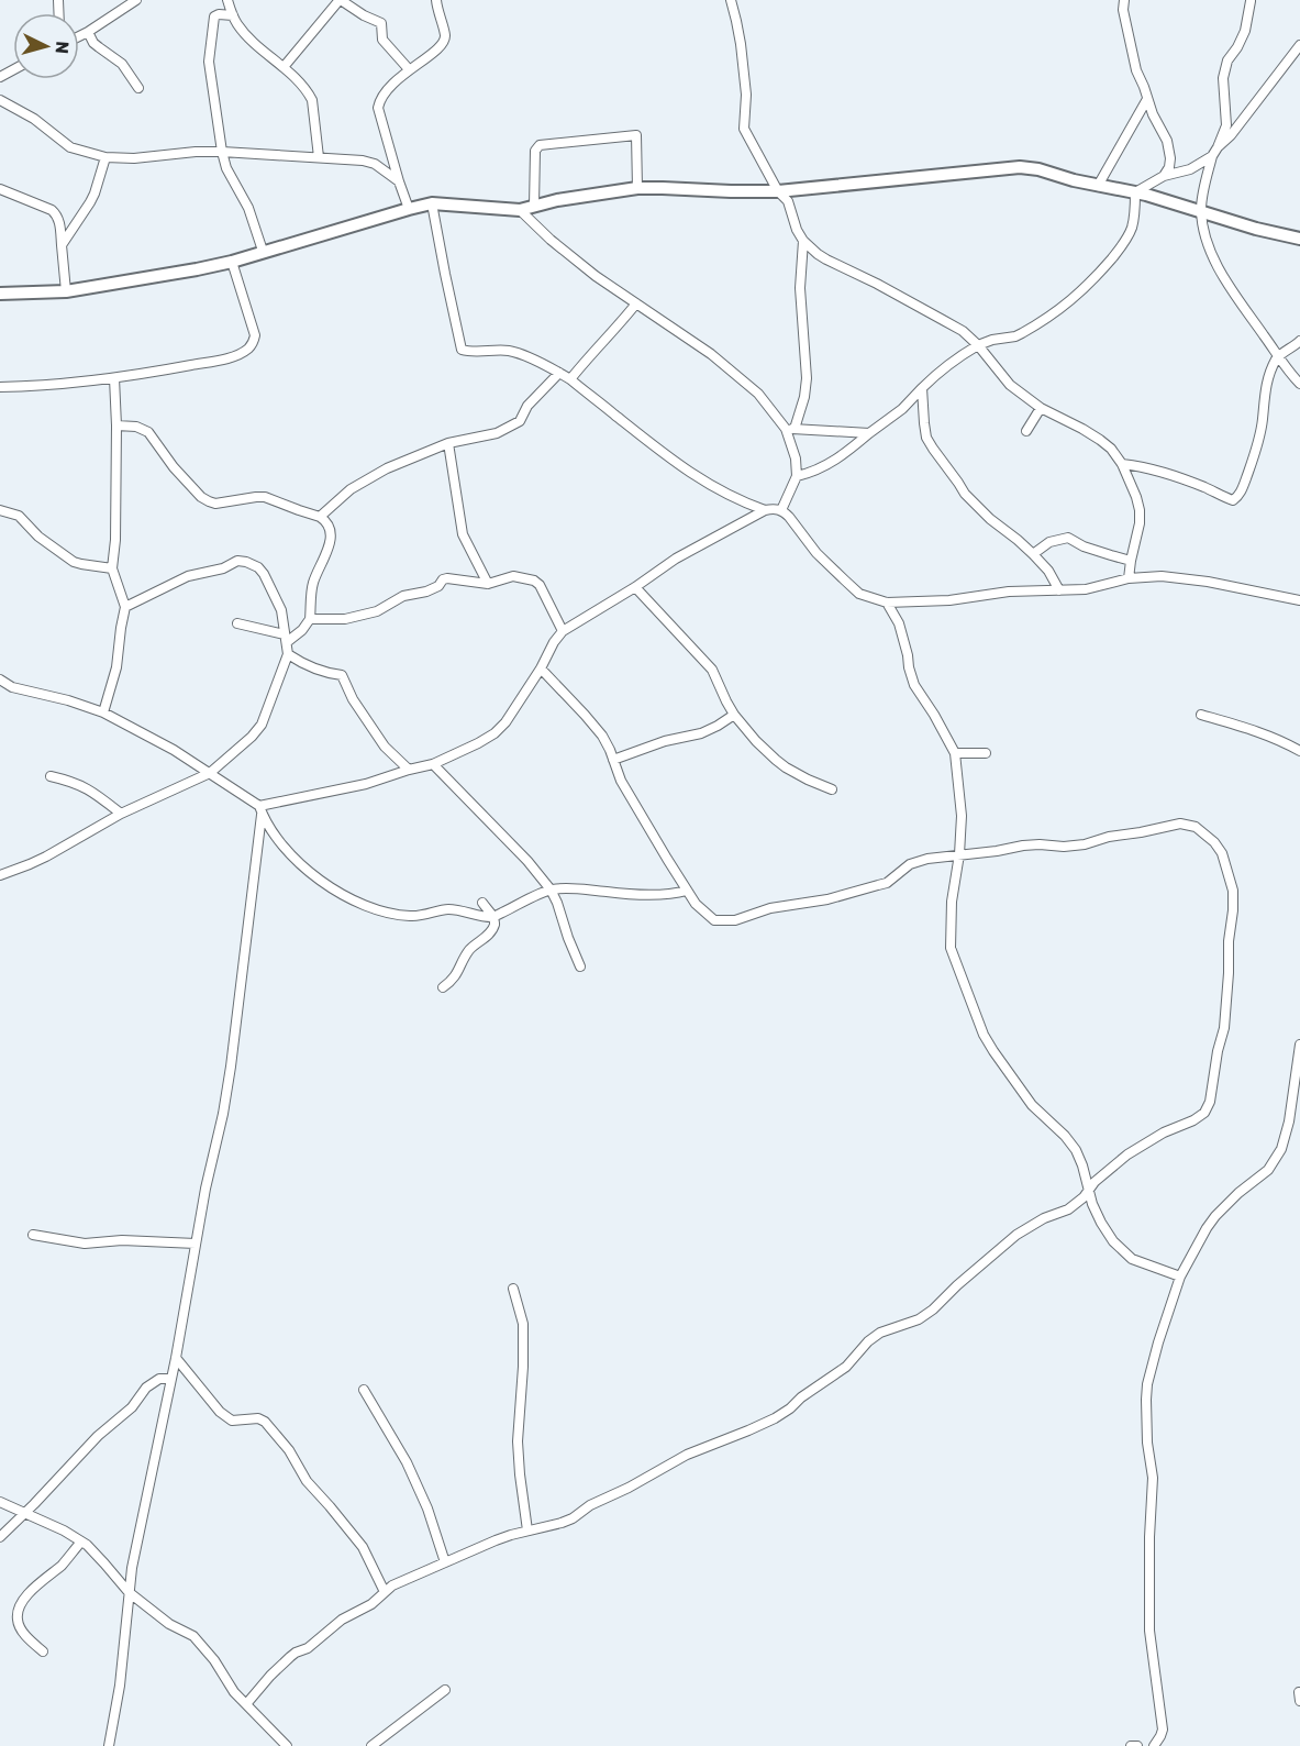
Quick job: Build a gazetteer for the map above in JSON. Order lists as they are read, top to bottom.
{
  "north": "right"
}
